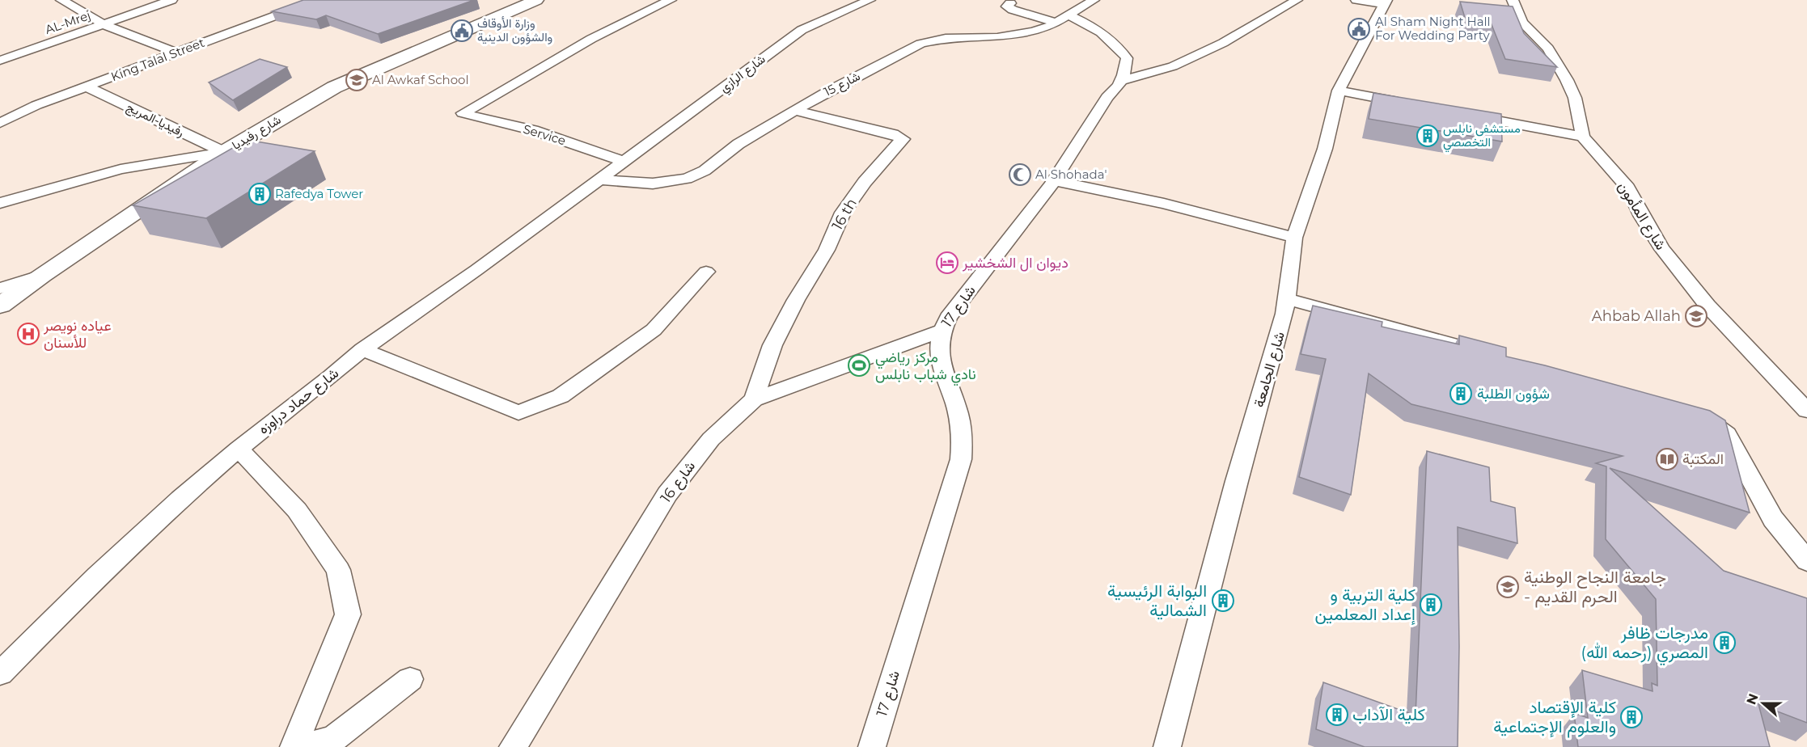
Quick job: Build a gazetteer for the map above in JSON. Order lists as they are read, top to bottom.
{
  "streets": {
    "main road": ["شارع رفيديا"],
    "street": [
      "AL-Mrej",
      "King Talal Street",
      "شارع الرازي",
      "شارع 15",
      "رفيديا-المريج",
      "Service",
      "16 th",
      "شارع المأمون",
      "شارع 17",
      "شارع الجامعة",
      "شارع حماد دراوزه",
      "شارع 16"
    ]
  },
  "crossings": [
    ["King Talal Street", "رفيديا-المريج"],
    ["شارع الرازي", "Service"],
    ["شارع الرازي", "شارع حماد دراوزه"],
    ["شارع 15", "16 th"],
    ["شارع 15", "شارع حماد دراوزه"],
    ["رفيديا-المريج", "شارع رفيديا"],
    ["Service", "شارع حماد دراوزه"],
    ["16 th", "شارع 16"],
    ["شارع 17", "شارع 16"]
  ],
  "places": {
    "public building": ["Al Sham Night Hall For Wedding Party", "وزارة الأوقاف والشؤون الدينية"],
    "school or university": ["Al Awkaf School", "Ahbab Allah", "جامعة النجاح الوطنية - الحرم القديم"],
    "building": [
      "مستشفى نابلس التخصصي",
      "Rafedya Tower",
      "شؤون الطلبة",
      "البوابة الرئيسية الشمالية",
      "كلية التربية و إعداد المعلمين",
      "مدرجات ظافر المصري (رحمه الله)",
      "كلية الآداب",
      "كلية الإقتصاد والعلوم الإجتماعية"
    ],
    "mosque": ["Al Shohada'"],
    "hotel": ["ديوان ال الشخشير"],
    "hospital": ["عياده نويصر للأسنان"],
    "sports": ["مركز رياضي نادي شباب نابلس"],
    "library": ["المكتبة"]
  },
  "north": "left"
}
